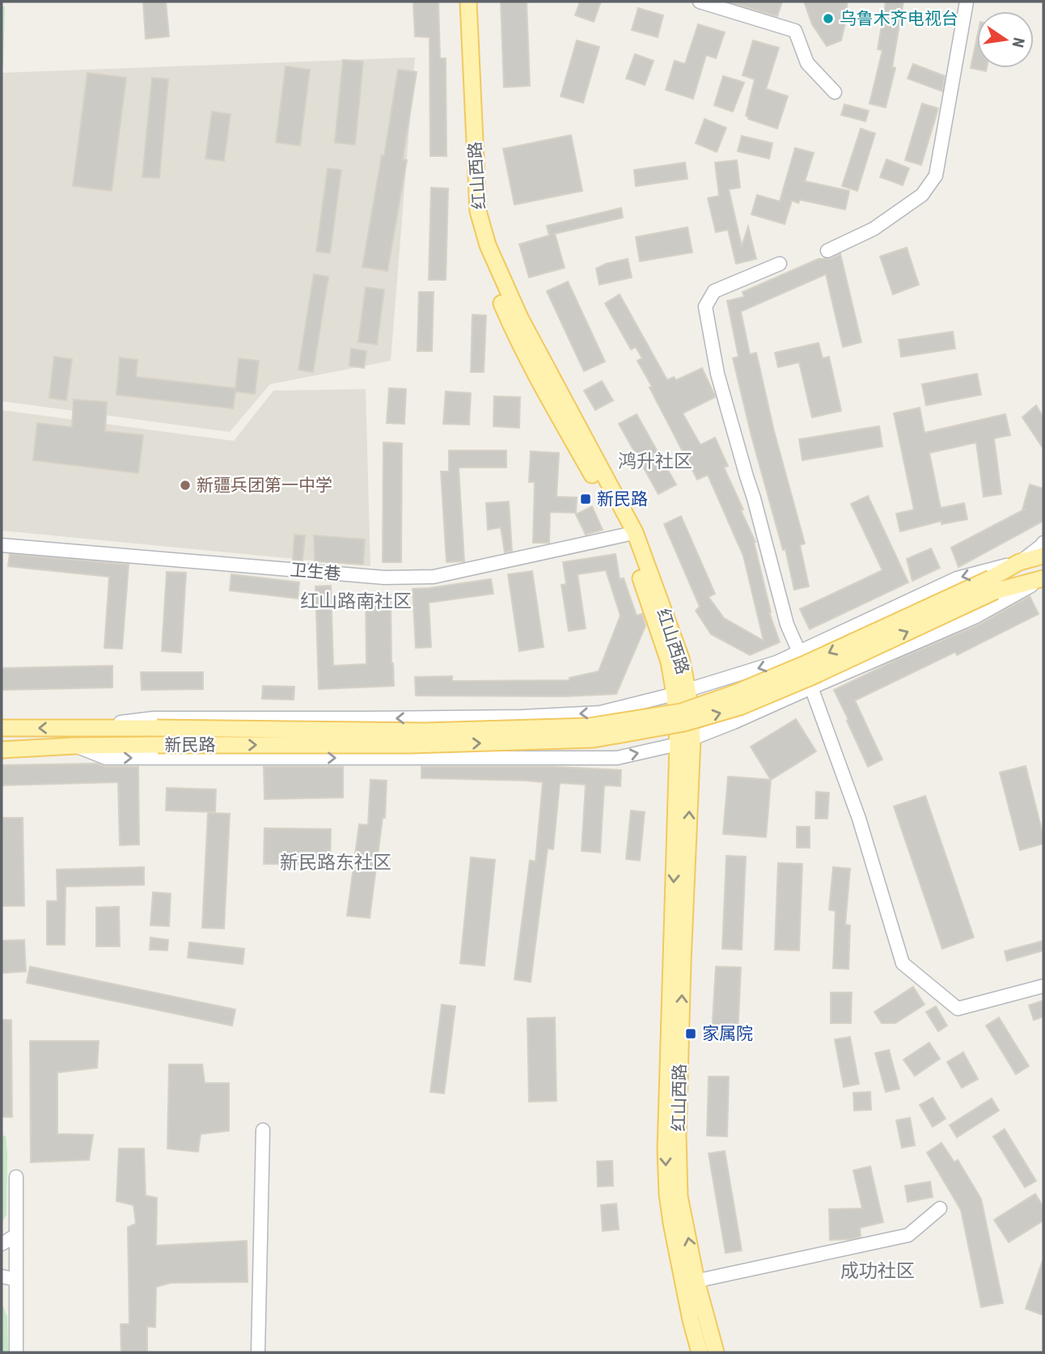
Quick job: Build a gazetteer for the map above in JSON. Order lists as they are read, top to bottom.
{
  "streets": {
    "main road": ["红山西路", "新民路"],
    "street": ["卫生巷"]
  },
  "crossings": [
    ["红山西路", "卫生巷"]
  ],
  "districts": [
    "鸿升社区",
    "红山路南社区",
    "新民路东社区",
    "成功社区"
  ],
  "places": {
    "other": ["乌鲁木齐电视台", "新疆兵团第一中学"],
    "transit": ["新民路", "家属院"]
  },
  "north": "right"
}
